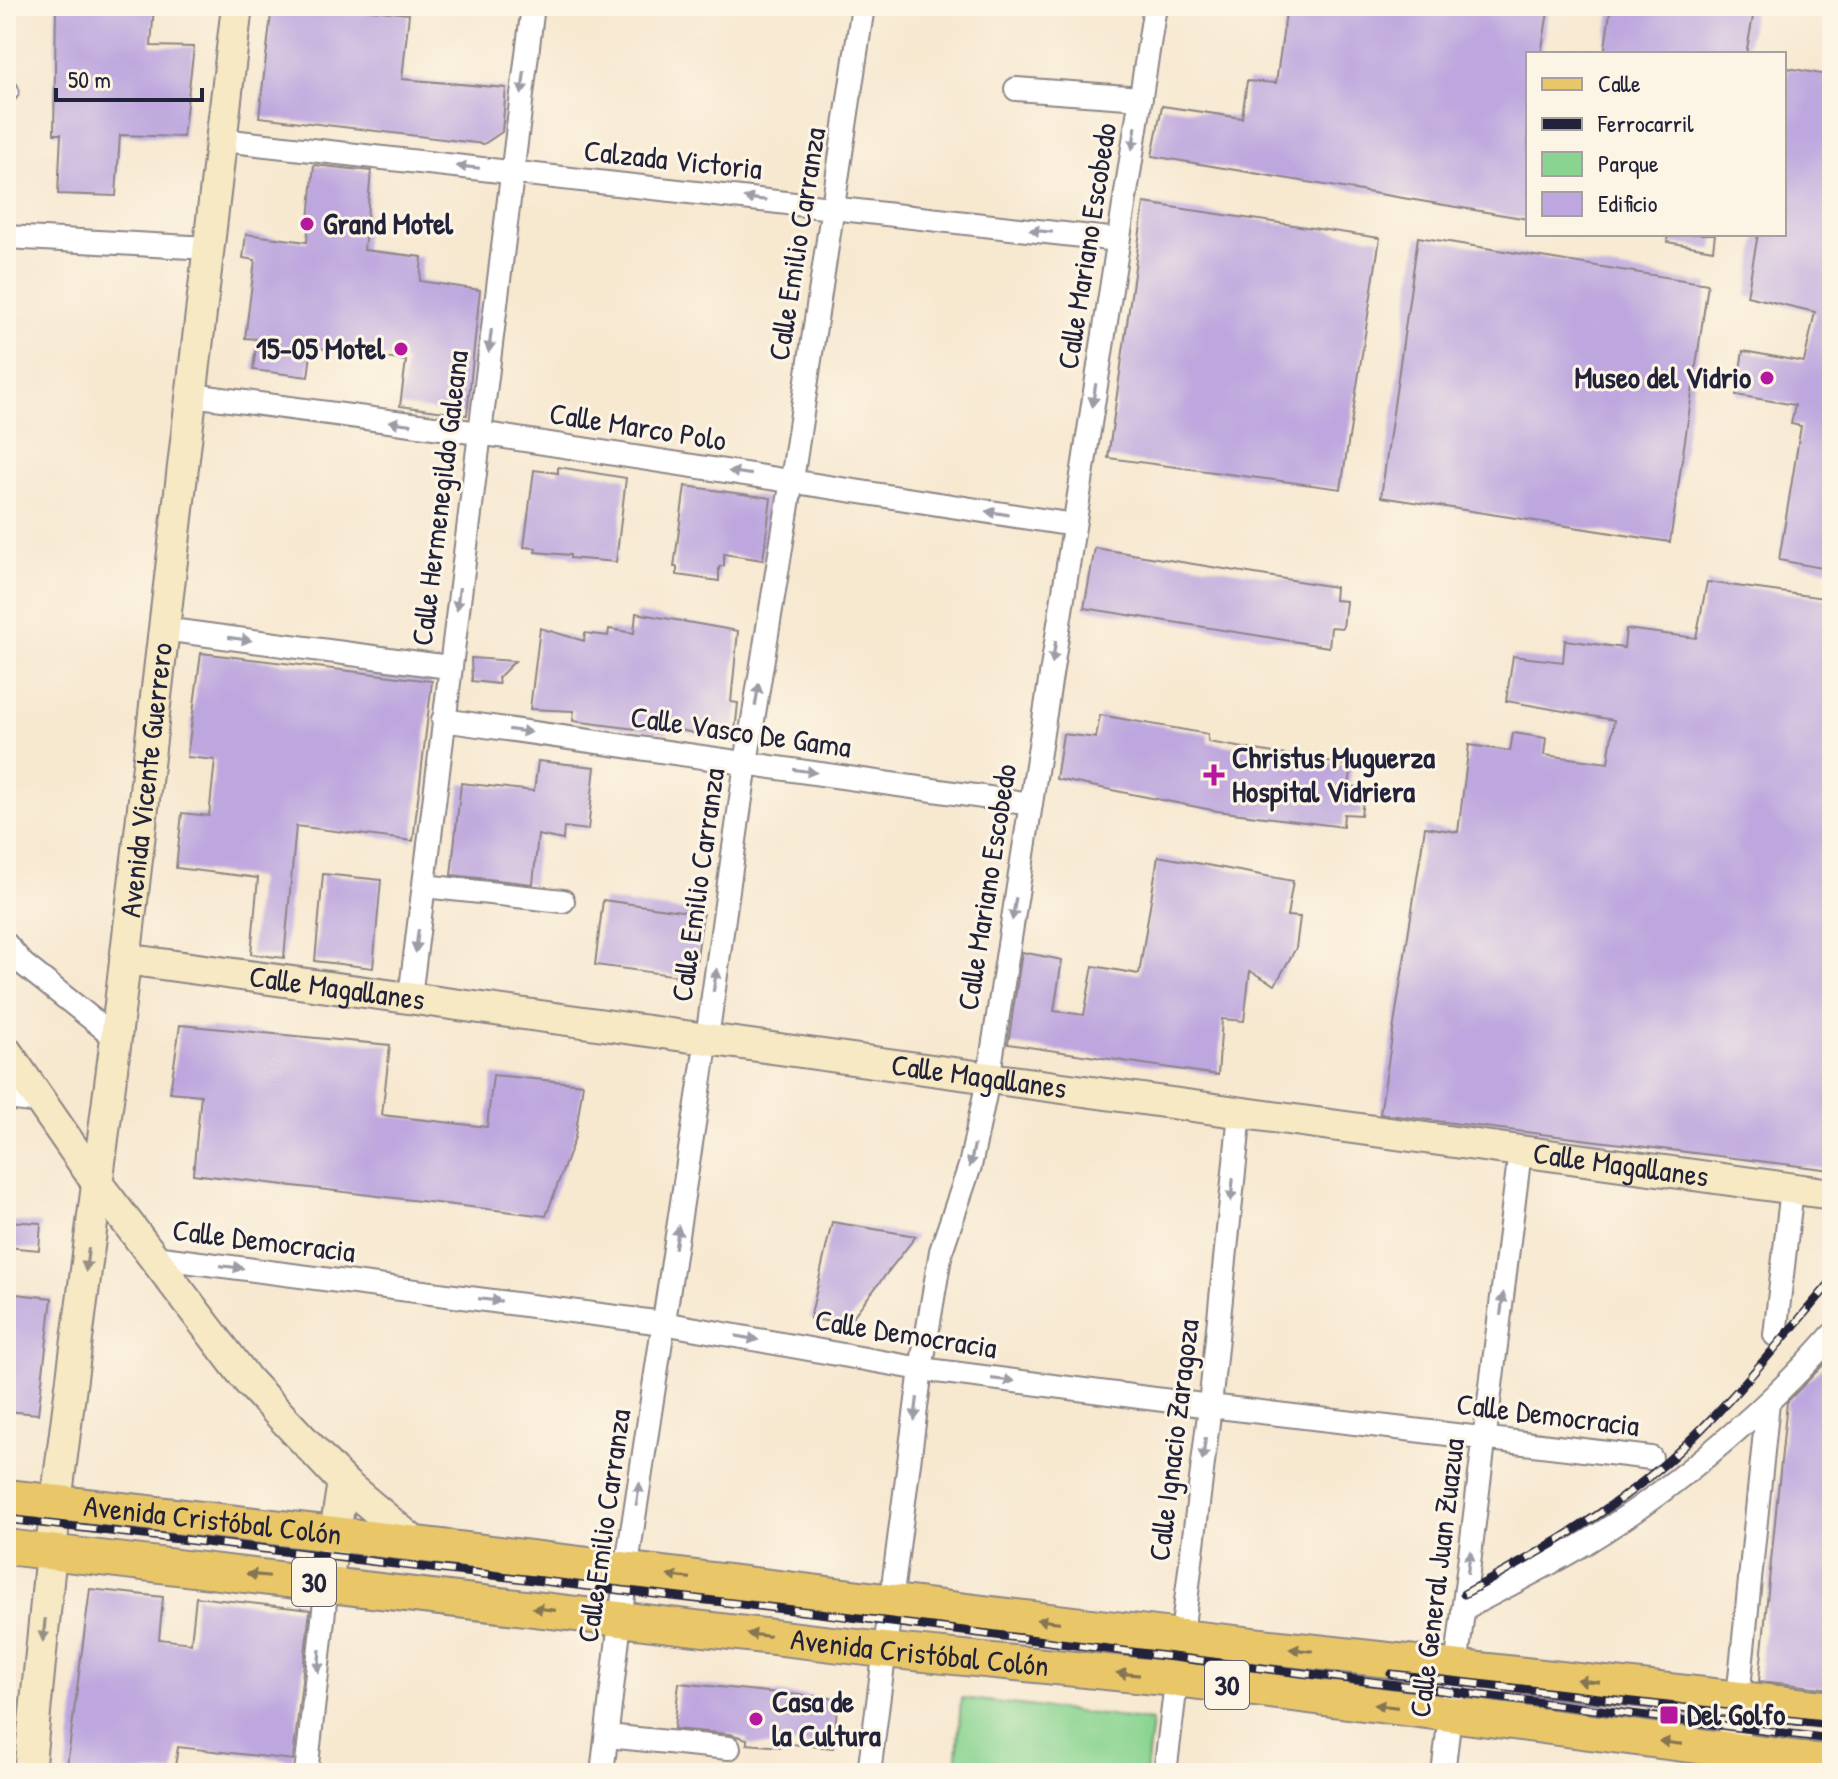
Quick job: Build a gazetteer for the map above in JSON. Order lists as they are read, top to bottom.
{
  "streets": {
    "main road": ["Avenida Cristóbal Colón", "30"],
    "street": [
      "Calzada Victoria",
      "Calle Emilio Carranza",
      "Calle Mariano Escobedo",
      "Calle Marco Polo",
      "Calle Hermenegildo Galeana",
      "Calle Vasco De Gama",
      "Avenida Vicente Guerrero",
      "Calle Magallanes",
      "Calle Democracia",
      "Calle Ignacio Zaragoza",
      "Calle General Juan Zuazua"
    ]
  },
  "crossings": [
    ["Calzada Victoria", "Calle Emilio Carranza"],
    ["Calzada Victoria", "Calle Mariano Escobedo"],
    ["Calzada Victoria", "Calle Hermenegildo Galeana"],
    ["Calzada Victoria", "Avenida Vicente Guerrero"],
    ["Calle Emilio Carranza", "Calle Marco Polo"],
    ["Calle Emilio Carranza", "Calle Vasco De Gama"],
    ["Calle Emilio Carranza", "Calle Magallanes"],
    ["Calle Emilio Carranza", "Calle Democracia"],
    ["Calle Emilio Carranza", "Avenida Cristóbal Colón"],
    ["Calle Emilio Carranza", "30"],
    ["Calle Mariano Escobedo", "Calle Marco Polo"],
    ["Calle Mariano Escobedo", "Calle Vasco De Gama"],
    ["Calle Mariano Escobedo", "Calle Magallanes"],
    ["Calle Mariano Escobedo", "Calle Democracia"],
    ["Calle Mariano Escobedo", "Avenida Cristóbal Colón"],
    ["Calle Mariano Escobedo", "30"],
    ["Calle Marco Polo", "Calle Hermenegildo Galeana"],
    ["Calle Marco Polo", "Avenida Vicente Guerrero"],
    ["Calle Hermenegildo Galeana", "Calle Vasco De Gama"],
    ["Calle Hermenegildo Galeana", "Calle Magallanes"],
    ["Avenida Vicente Guerrero", "Calle Magallanes"],
    ["Avenida Vicente Guerrero", "Avenida Cristóbal Colón"],
    ["Calle Magallanes", "Calle Ignacio Zaragoza"],
    ["Calle Magallanes", "Calle General Juan Zuazua"],
    ["Calle Democracia", "Calle Ignacio Zaragoza"],
    ["Calle Democracia", "Calle General Juan Zuazua"],
    ["Calle Ignacio Zaragoza", "Avenida Cristóbal Colón"],
    ["Calle Ignacio Zaragoza", "30"],
    ["Avenida Cristóbal Colón", "Calle General Juan Zuazua"],
    ["Avenida Cristóbal Colón", "30"],
    ["Calle General Juan Zuazua", "30"]
  ],
  "one_way": [
    "Calzada Victoria",
    "Calle Emilio Carranza",
    "Calle Mariano Escobedo",
    "Calle Marco Polo",
    "Calle Hermenegildo Galeana",
    "Calle Vasco De Gama",
    "Calle Democracia",
    "Calle Ignacio Zaragoza",
    "Calle General Juan Zuazua"
  ],
  "places": {
    "other": [
      "Grand Motel",
      "15-05 Motel",
      "Museo del Vidrio",
      "Casa de la Cultura"
    ],
    "health": ["Christus Muguerza Hospital Vidriera"],
    "transit": ["Del Golfo"]
  },
  "legend": [
    "Calle",
    "Ferrocarril",
    "Parque",
    "Edificio"
  ],
  "scale_bar": "50 m"
}
